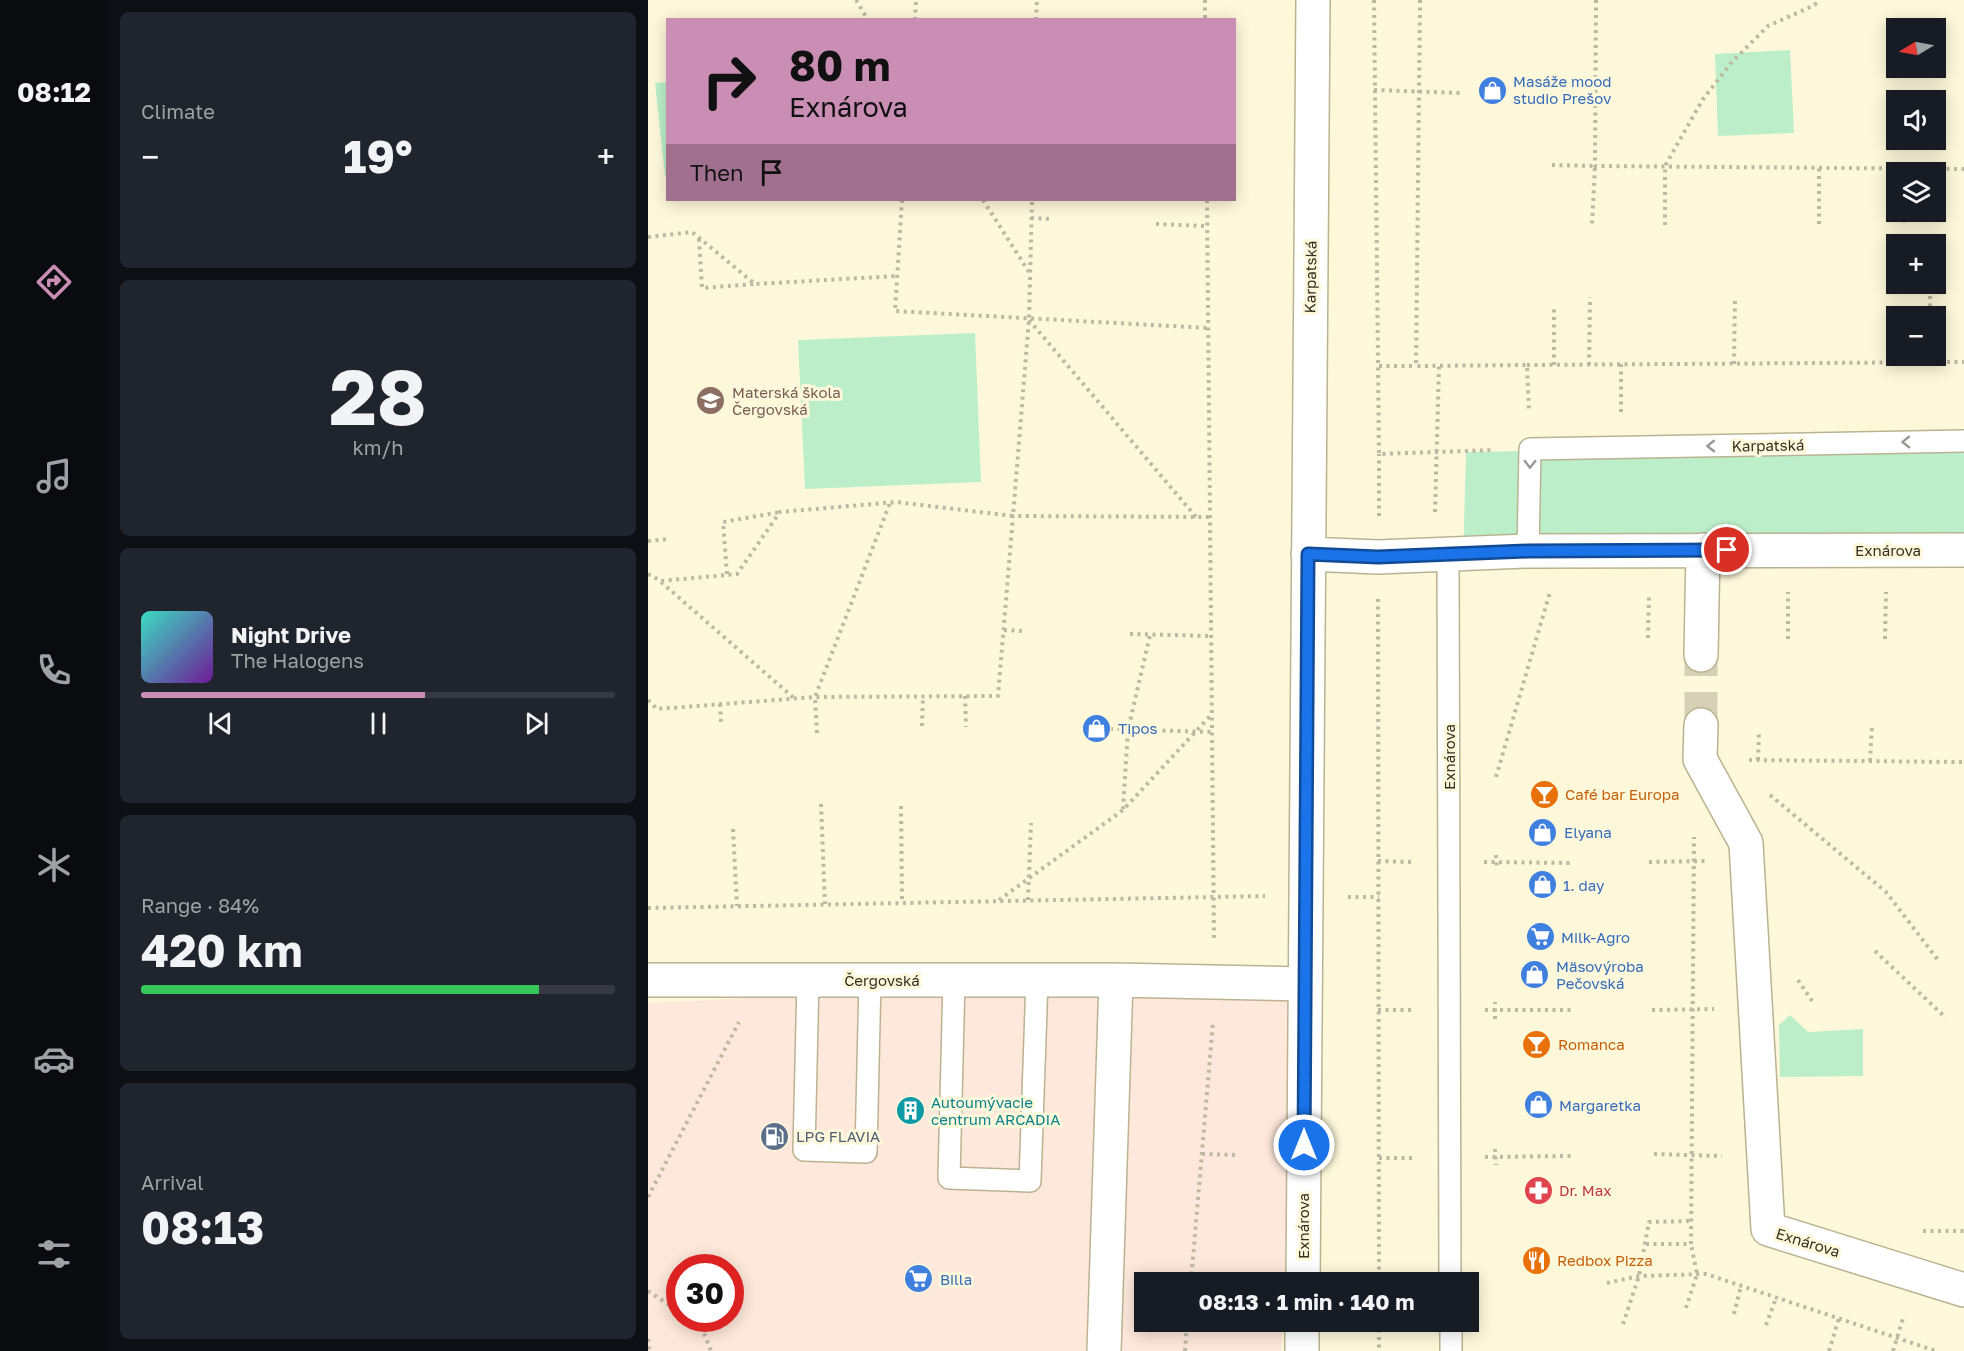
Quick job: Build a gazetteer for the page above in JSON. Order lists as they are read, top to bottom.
{
  "streets": {
    "street": ["Karpatská", "Exnárova", "Čergovská"]
  },
  "crossings": [
    ["Karpatská", "Exnárova"],
    ["Exnárova", "Čergovská"]
  ],
  "one_way": ["Karpatská"],
  "places": {
    "shop": [
      "Masáže mood studio Prešov",
      "Tipos",
      "Elyana",
      "1. day",
      "Mäsovýroba Pečovská",
      "Margaretka"
    ],
    "school or university": ["Materská škola Čergovská"],
    "bar": ["Café bar Europa", "Romanca"],
    "supermarket": ["Milk-Agro", "Billa"],
    "building": ["Autoumývacie centrum ARCADIA"],
    "fuel station": ["LPG FLAVIA"],
    "pharmacy": ["Dr. Max"],
    "restaurant": ["Redbox Pizza"]
  },
  "north": "left",
  "page": {
    "tabs": "08:12",
    "tile": [
      "Climate",
      ["28", "km/h"],
      ["Range · 84%", "420 km"],
      ["Arrival", "08:13"]
    ],
    "map_buttons": ["+", "−"],
    "turn": ["80 m", "Exnárova"],
    "heat": ["−", "19°", "+"],
    "then": "Then",
    "song": ["Night Drive", "The Halogens"],
    "limit": "30",
    "trip": "08:13 · 1 min · 140 m"
  }
}
